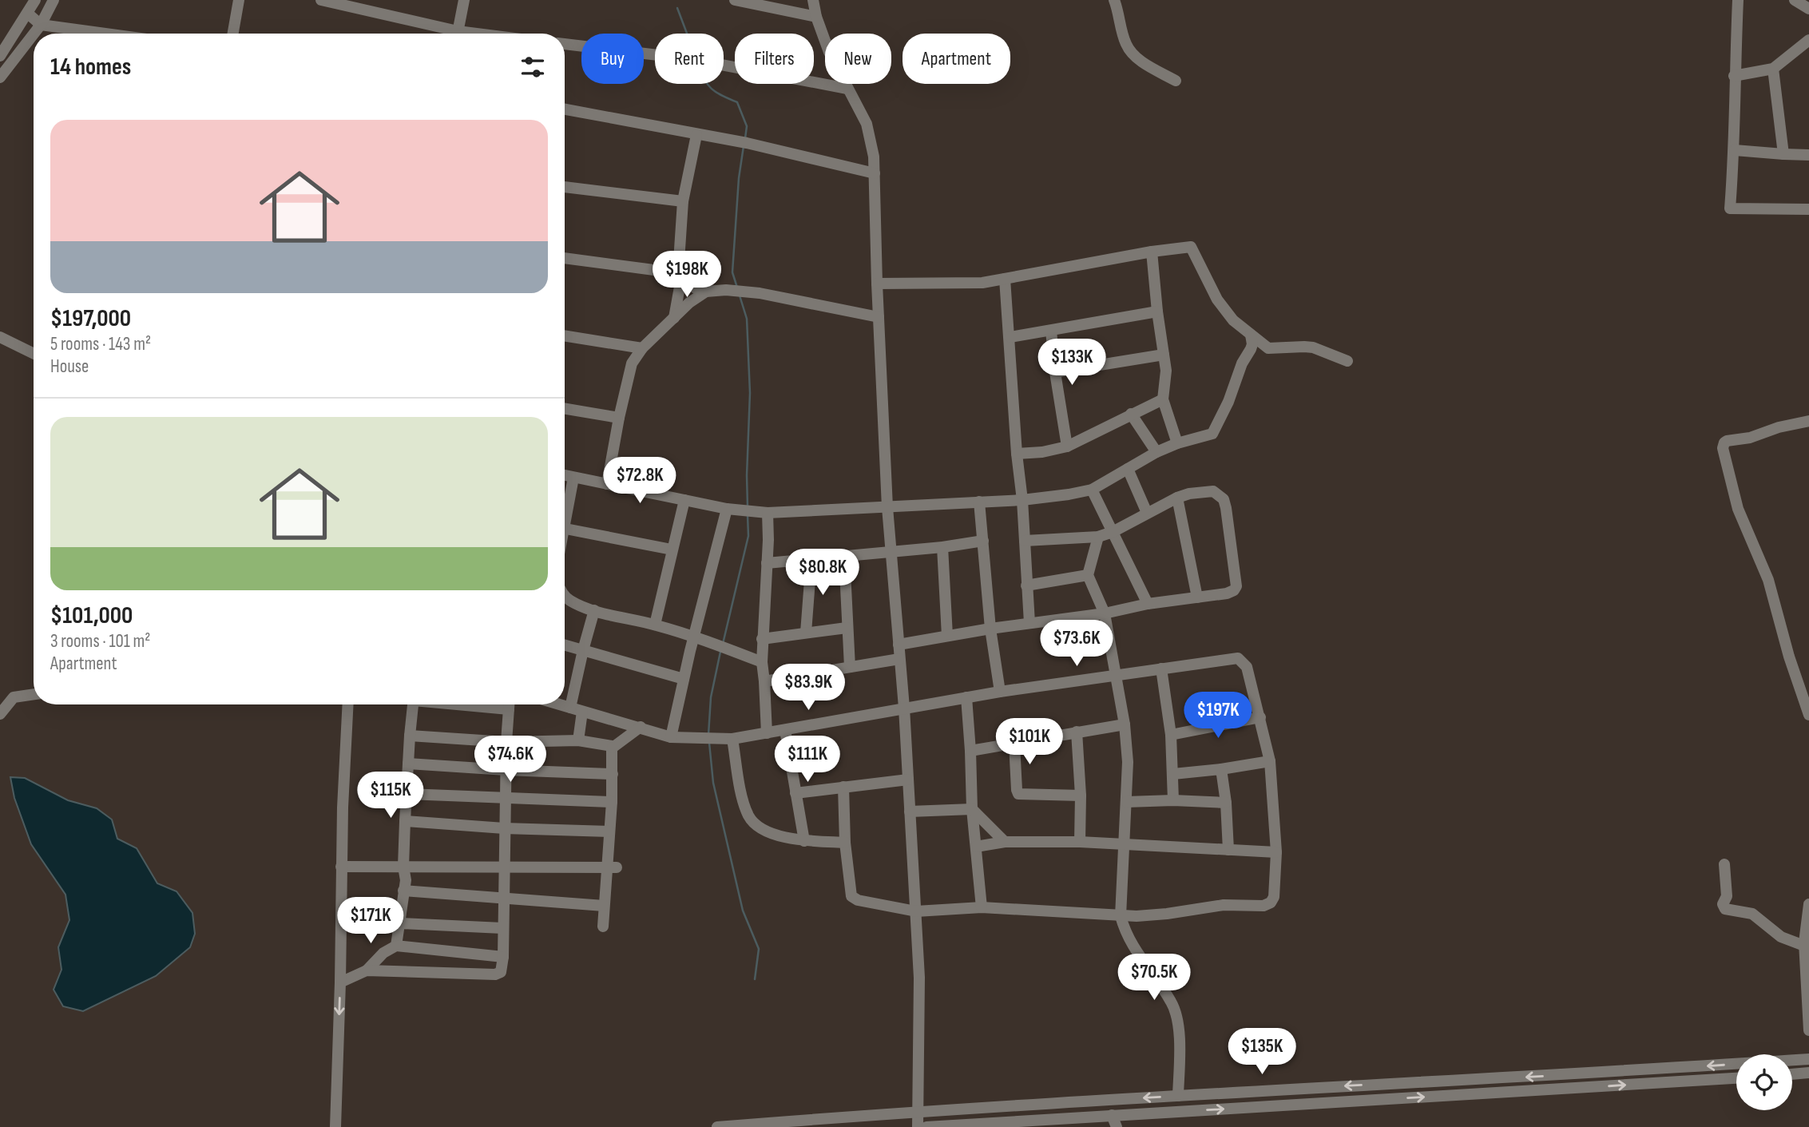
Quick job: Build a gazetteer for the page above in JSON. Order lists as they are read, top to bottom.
{
  "page": {
    "chip": [
      "Buy",
      "Rent",
      "Filters",
      "New",
      "Apartment"
    ],
    "heading": "14 homes",
    "list": [
      {
        "name": "$197,000",
        "note": "5 rooms · 143 m² · House"
      },
      {
        "name": "$101,000",
        "note": "3 rooms · 101 m² · Apartment"
      }
    ],
    "price": [
      "$198K",
      "$133K",
      "$72.8K",
      "$80.8K",
      "$73.6K",
      "$83.9K",
      "$197K",
      "$101K",
      "$74.6K",
      "$111K",
      "$115K",
      "$171K",
      "$70.5K",
      "$135K"
    ]
  }
}
